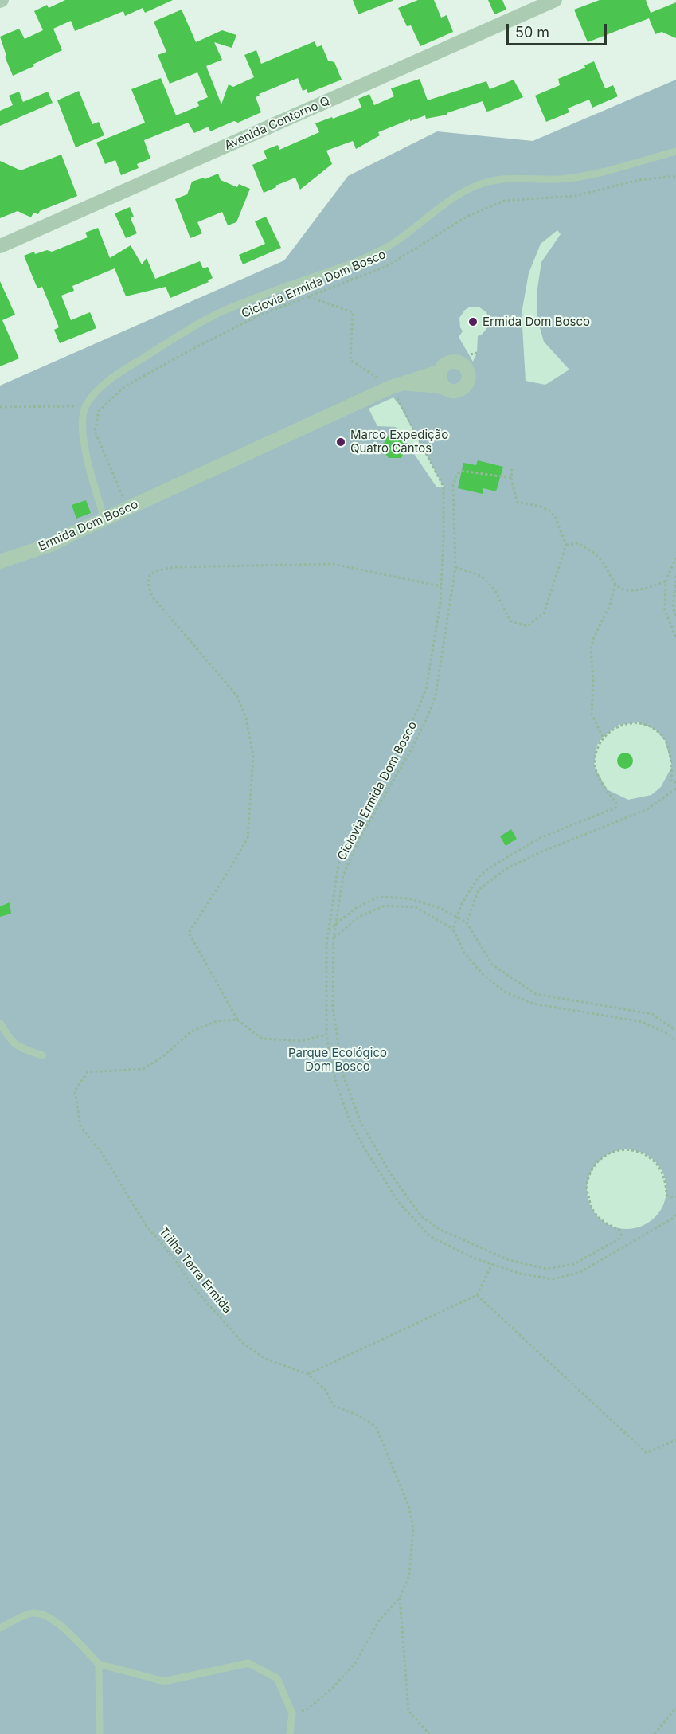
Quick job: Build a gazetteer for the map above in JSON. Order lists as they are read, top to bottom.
{
  "streets": {
    "street": ["Avenida Contorno Q", "Ermida Dom Bosco"],
    "path": ["Ciclovia Ermida Dom Bosco", "Trilha Terra Ermida"]
  },
  "crossings": [
    ["Ciclovia Ermida Dom Bosco", "Ermida Dom Bosco"]
  ],
  "parks": ["Parque Ecológico Dom Bosco"],
  "places": ["Ermida Dom Bosco", "Marco Expedição Quatro Cantos"],
  "scale_bar": "50 m"
}
